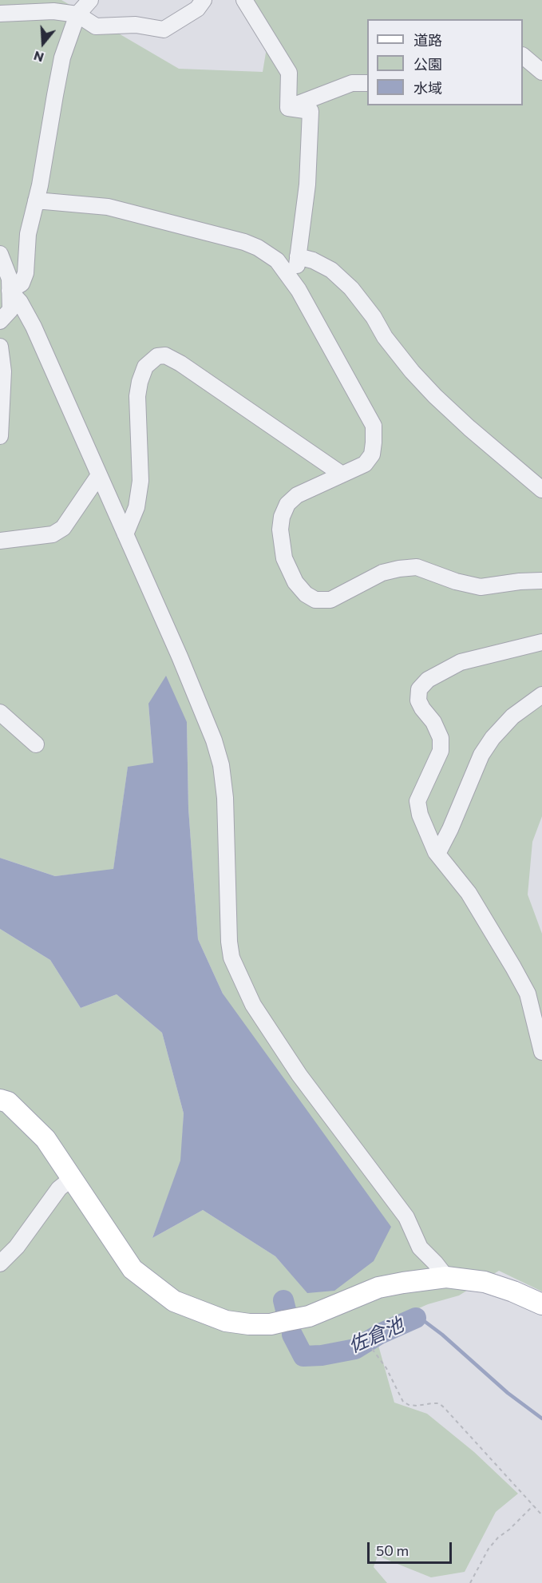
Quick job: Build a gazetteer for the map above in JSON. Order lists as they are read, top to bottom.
{
  "water": ["佐倉池"],
  "legend": ["道路", "公園", "水域"],
  "scale_bar": "50 m",
  "north": "bottom"
}
